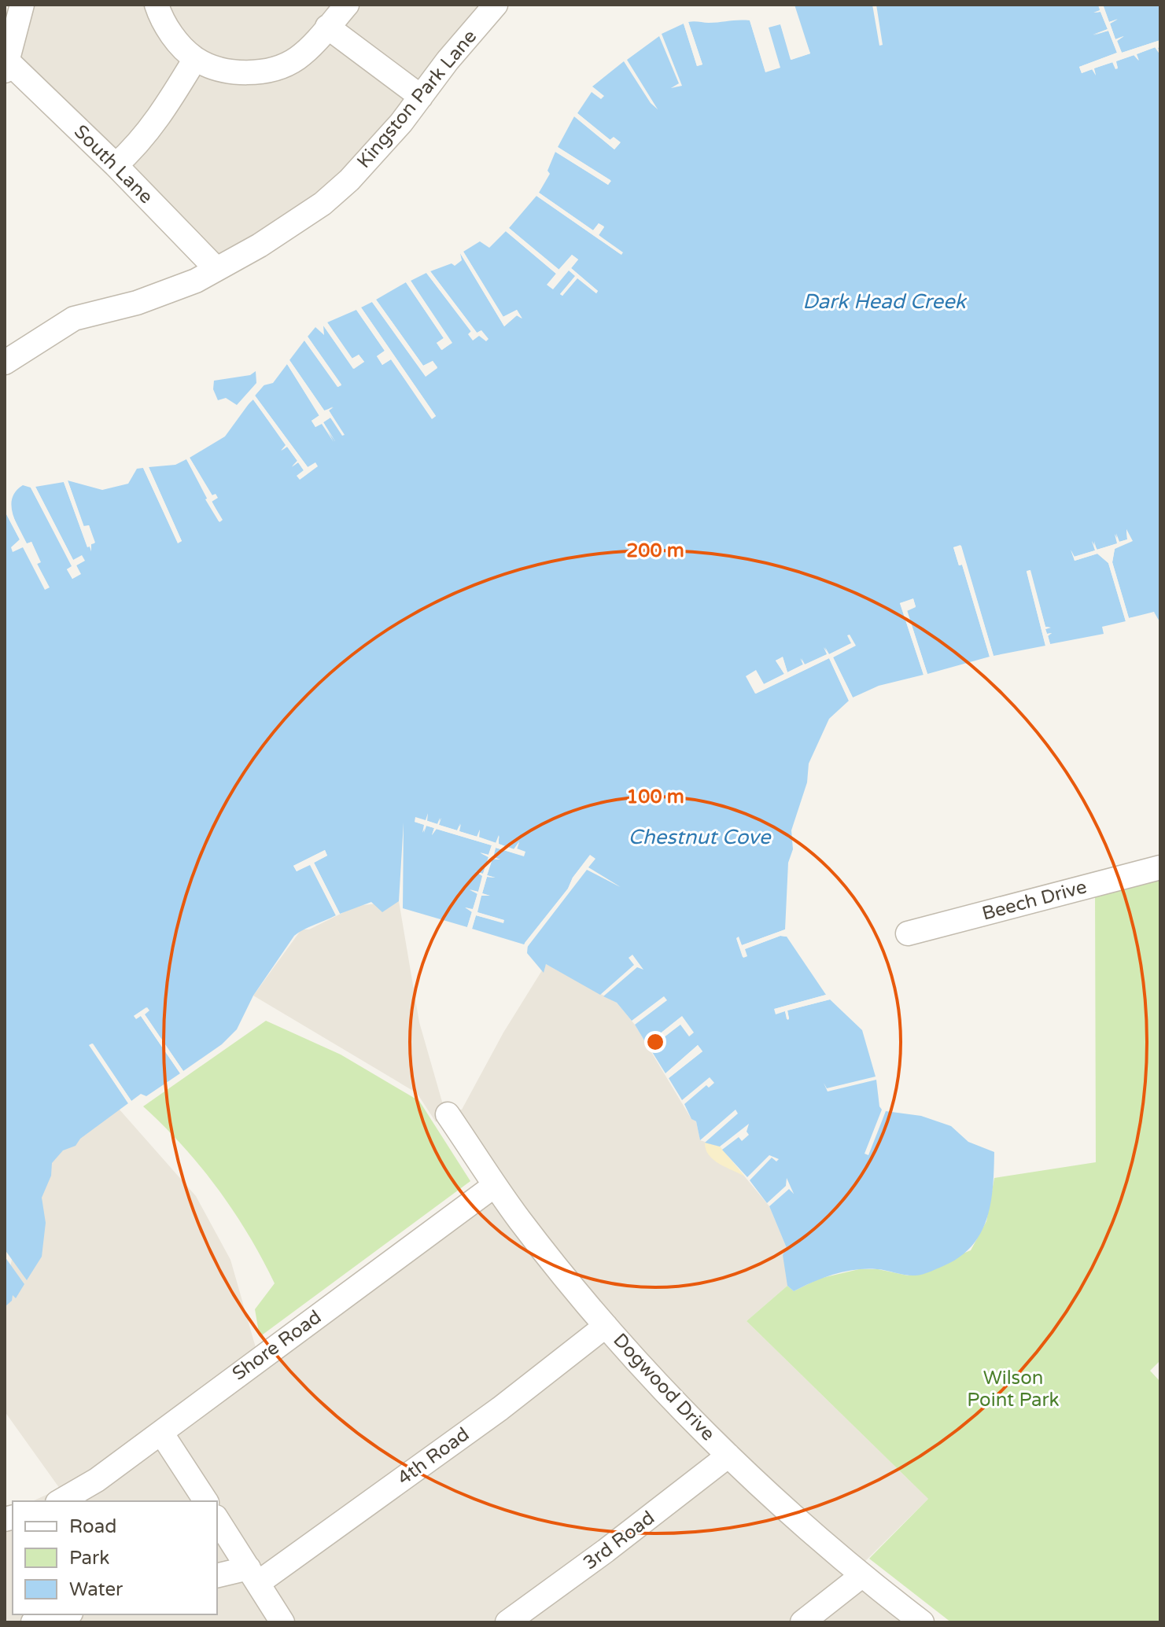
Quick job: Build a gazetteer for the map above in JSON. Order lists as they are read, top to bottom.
{
  "streets": {
    "street": [
      "Kingston Park Lane",
      "South Lane",
      "Beech Drive",
      "Shore Road",
      "Dogwood Drive",
      "4th Road",
      "3rd Road"
    ]
  },
  "crossings": [
    ["Kingston Park Lane", "South Lane"],
    ["Shore Road", "Dogwood Drive"],
    ["Dogwood Drive", "4th Road"],
    ["Dogwood Drive", "3rd Road"]
  ],
  "water": ["Dark Head Creek", "Chestnut Cove"],
  "parks": ["Wilson Point Park"],
  "legend": ["Road", "Park", "Water"],
  "rings": ["200 m", "100 m"]
}
